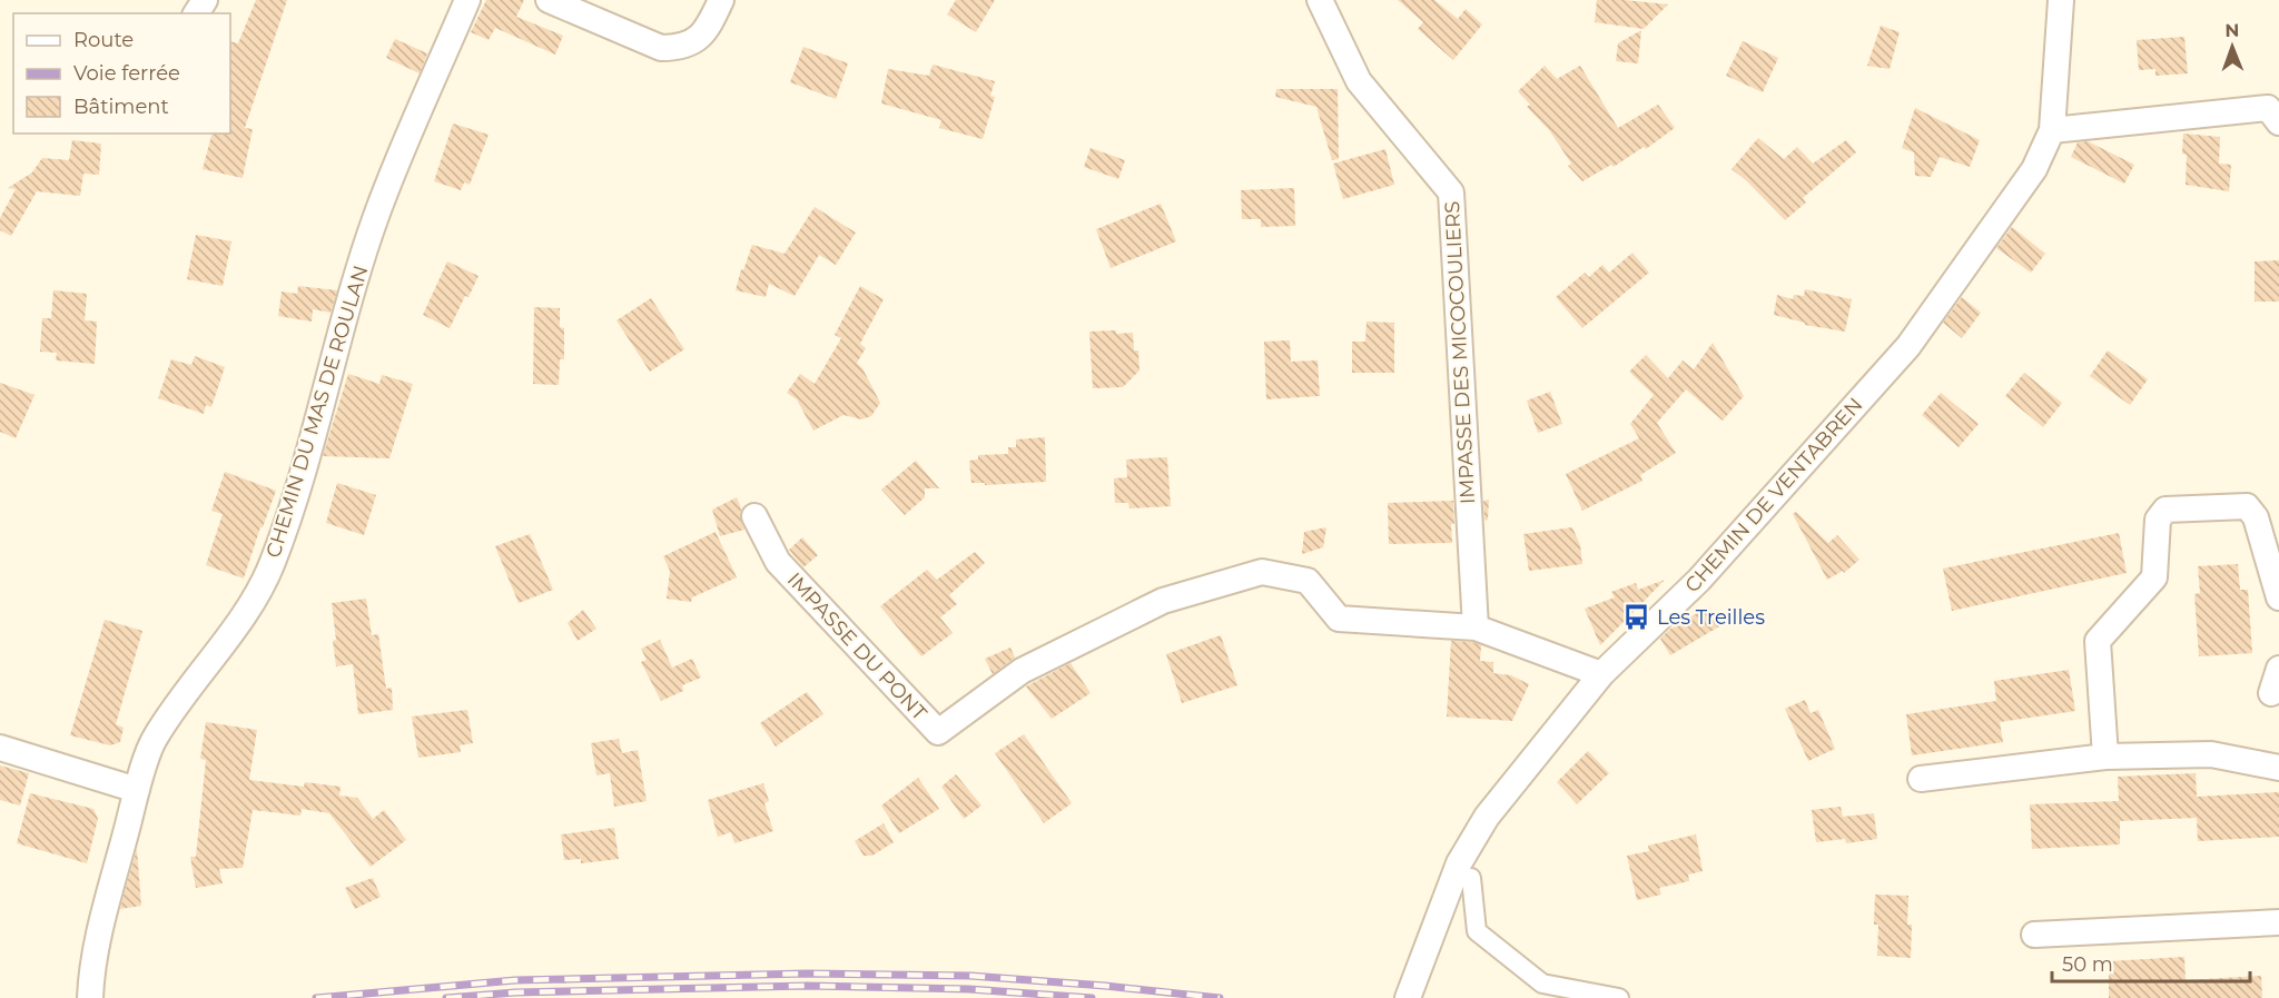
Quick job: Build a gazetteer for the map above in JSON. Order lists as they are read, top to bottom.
{
  "streets": {
    "street": [
      "IMPASSE DES MICOCOULIERS",
      "CHEMIN DU MAS DE ROULAN",
      "CHEMIN DE VENTABREN",
      "IMPASSE DU PONT"
    ]
  },
  "crossings": [
    ["IMPASSE DES MICOCOULIERS", "IMPASSE DU PONT"],
    ["CHEMIN DE VENTABREN", "IMPASSE DU PONT"]
  ],
  "places": {
    "bus stop": ["Les Treilles"]
  },
  "legend": ["Route", "Voie ferrée", "Bâtiment"],
  "scale_bar": "50 m",
  "north": "top"
}
